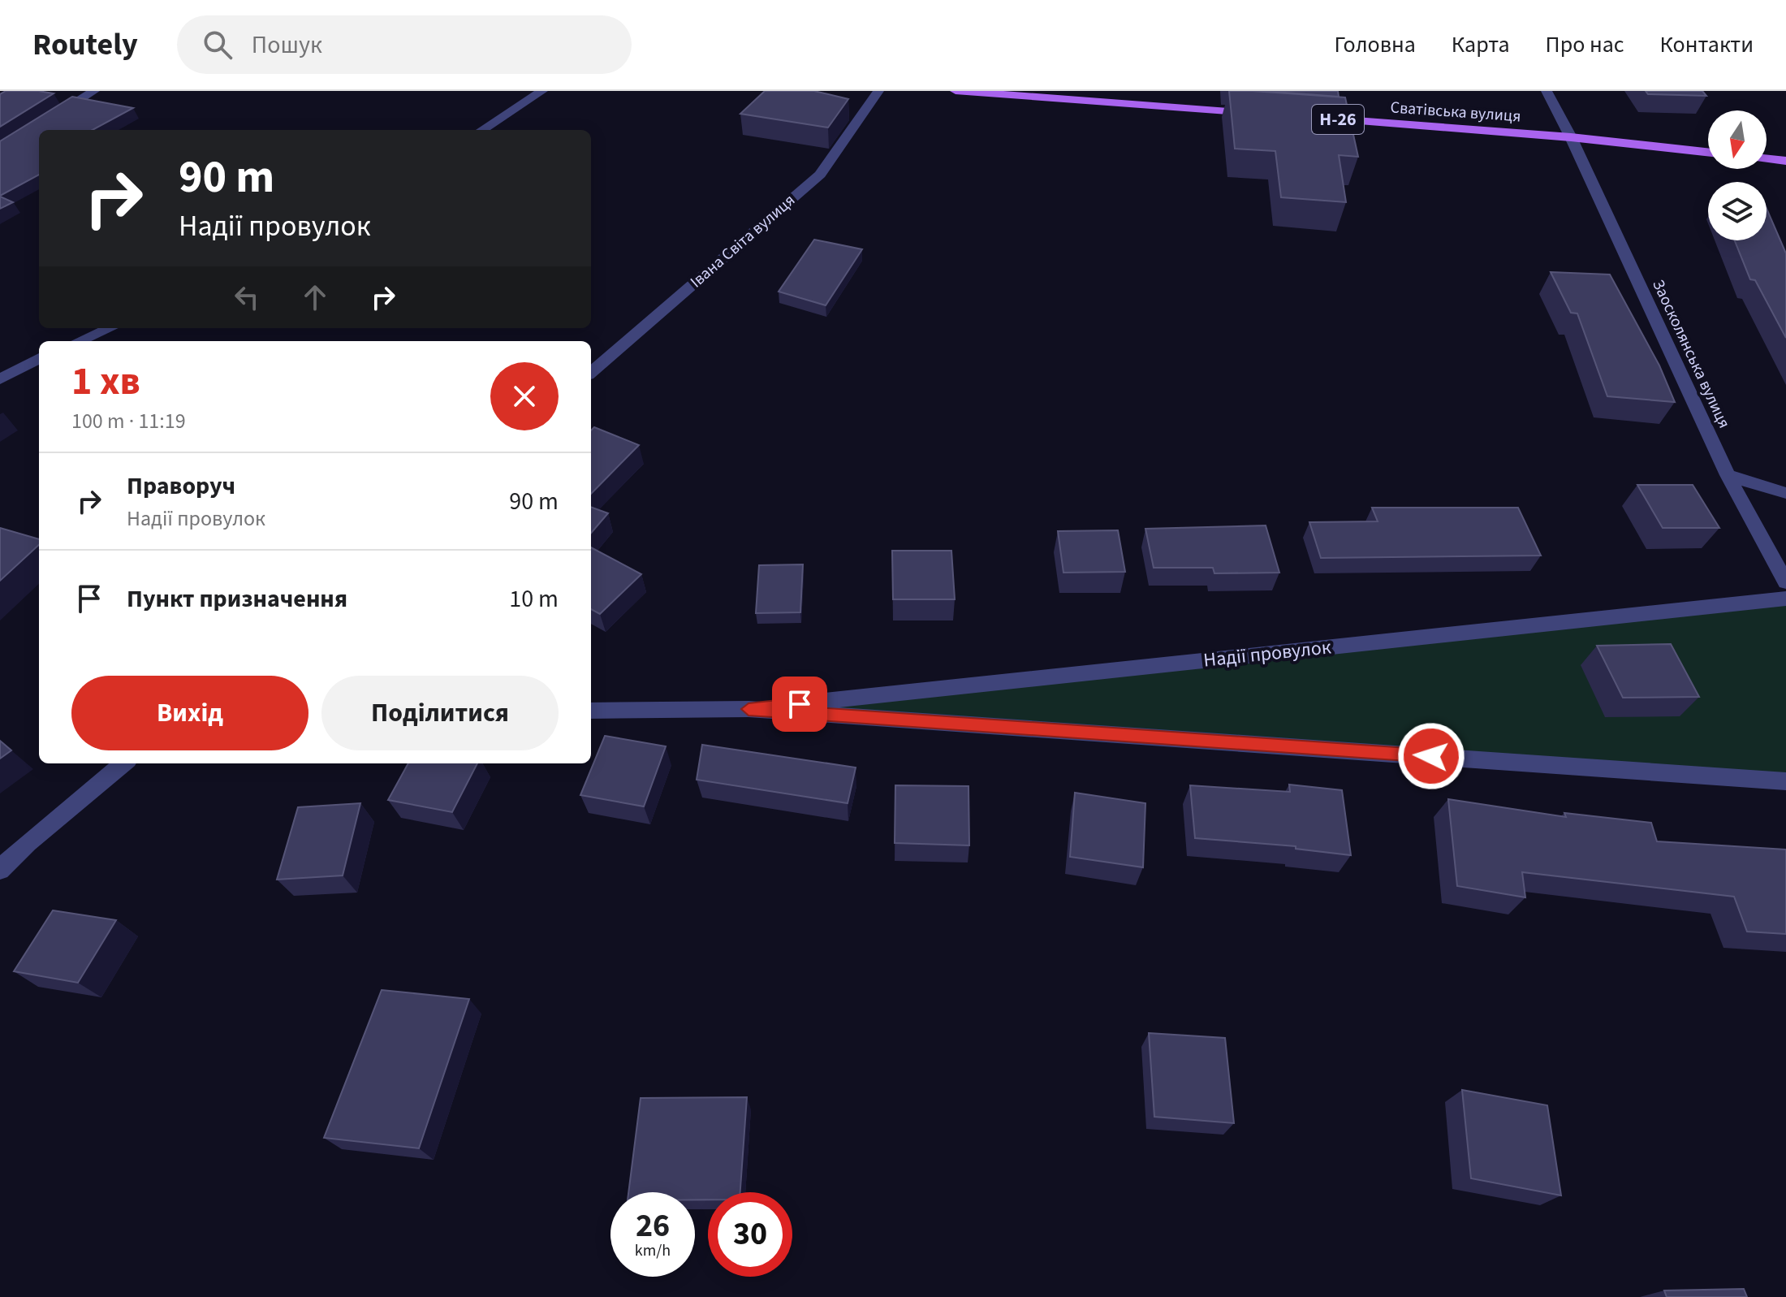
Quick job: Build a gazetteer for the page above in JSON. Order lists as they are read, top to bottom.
{
  "streets": {
    "main road": ["Сватівська вулиця", "Н-26"],
    "street": ["Івана Світа вулиця", "Заосколянська вулиця", "Надії провулок"]
  },
  "crossings": [
    ["Сватівська вулиця", "Заосколянська вулиця"]
  ],
  "north": "bottom",
  "page": {
    "header": "Routely",
    "search": "Пошук",
    "nav": [
      "Головна",
      "Карта",
      "Про нас",
      "Контакти"
    ],
    "turn": ["90 m", "Надії провулок"],
    "heading": ["1 хв", "100 m · 11:19"],
    "list": [
      {
        "name": "Праворуч",
        "note": "Надії провулок",
        "value": "90 m"
      },
      {
        "name": "Пункт призначення",
        "value": "10 m"
      }
    ],
    "buttons": ["Вихід", "Поділитися"],
    "speed": "26 km/h",
    "limit": "30"
  }
}
